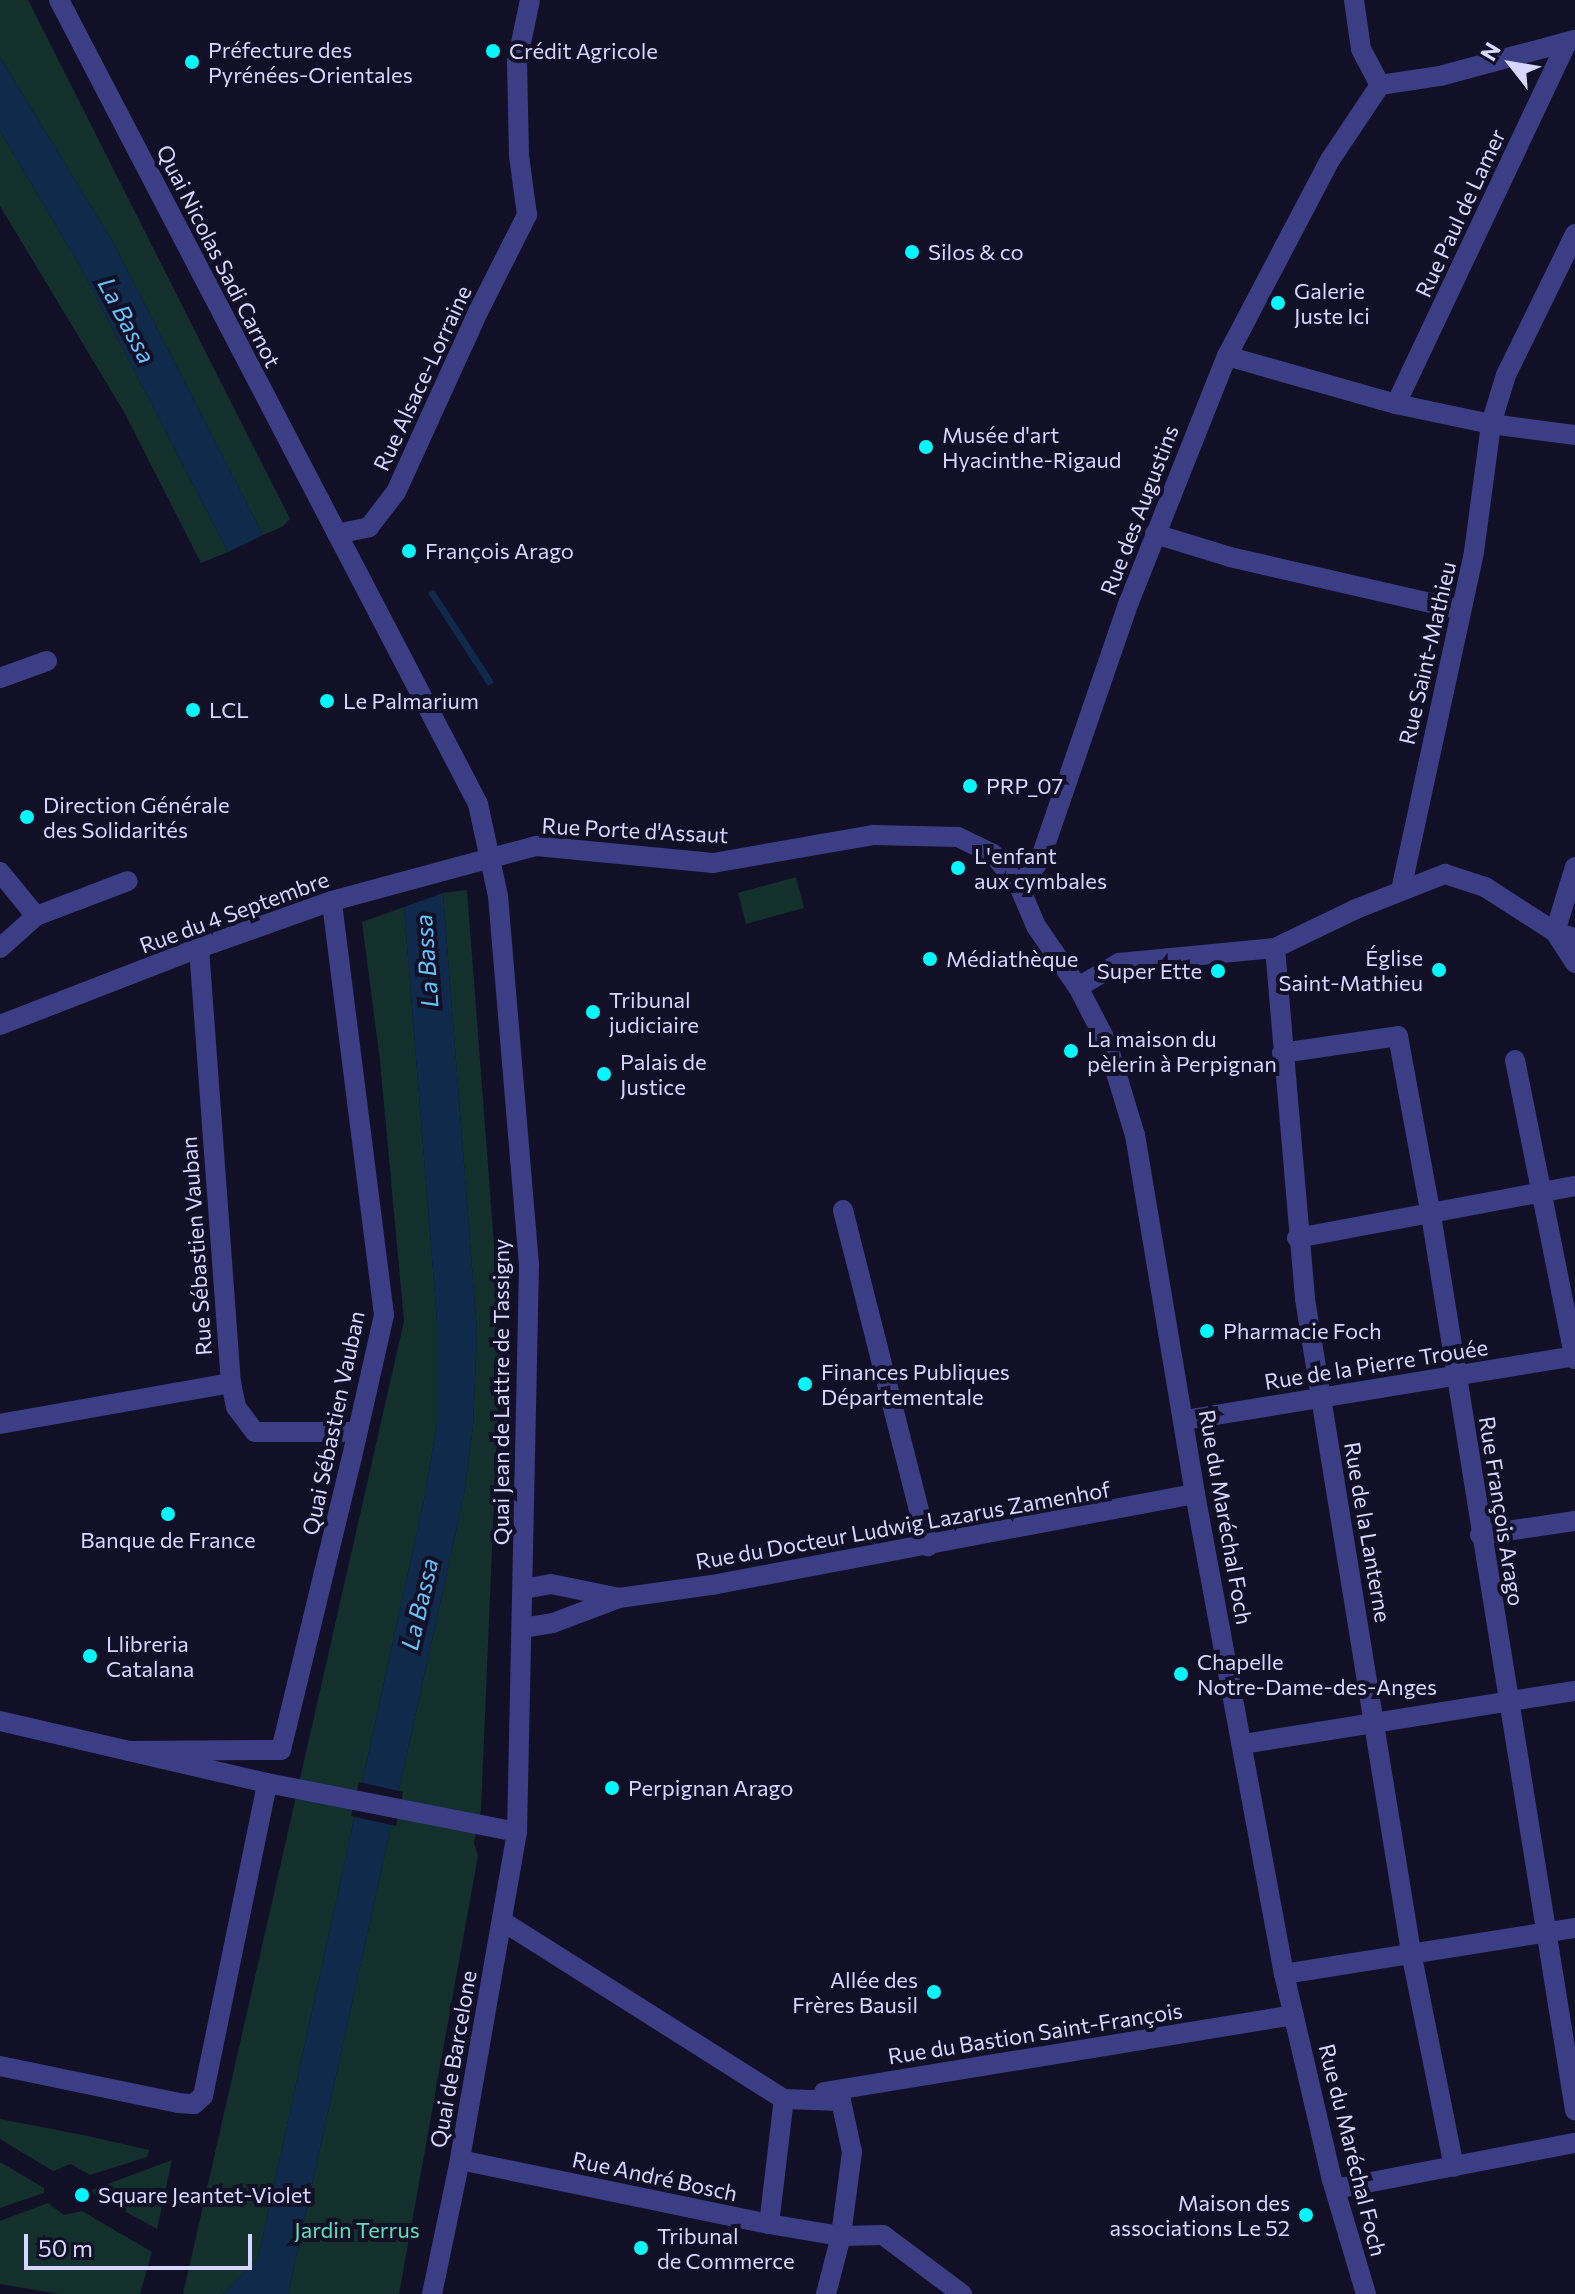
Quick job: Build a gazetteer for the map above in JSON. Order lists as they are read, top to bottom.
{
  "streets": {
    "street": [
      "Rue Paul de Lamer",
      "Quai Nicolas Sadi Carnot",
      "Rue Alsace-Lorraine",
      "Rue des Augustins",
      "Rue Saint-Mathieu",
      "Rue Porte d'Assaut",
      "Rue du 4 Septembre",
      "Rue Sébastien Vauban",
      "Rue de la Pierre Trouée",
      "Quai Jean de Lattre de Tassigny",
      "Quai Sébastien Vauban",
      "Rue François Arago",
      "Rue du Maréchal Foch",
      "Rue du Docteur Ludwig Lazarus Zamenhof",
      "Rue de la Lanterne",
      "Rue du Bastion Saint-François",
      "Quai de Barcelone",
      "Rue André Bosch"
    ]
  },
  "crossings": [
    ["Quai Nicolas Sadi Carnot", "Rue Alsace-Lorraine"],
    ["Quai Nicolas Sadi Carnot", "Rue Porte d'Assaut"],
    ["Quai Nicolas Sadi Carnot", "Rue du 4 Septembre"],
    ["Quai Nicolas Sadi Carnot", "Quai Jean de Lattre de Tassigny"],
    ["Rue des Augustins", "Rue Porte d'Assaut"],
    ["Rue des Augustins", "Rue du Maréchal Foch"],
    ["Rue Porte d'Assaut", "Rue du 4 Septembre"],
    ["Rue Porte d'Assaut", "Quai Jean de Lattre de Tassigny"],
    ["Rue Porte d'Assaut", "Rue du Maréchal Foch"],
    ["Rue du 4 Septembre", "Rue Sébastien Vauban"],
    ["Rue du 4 Septembre", "Quai Jean de Lattre de Tassigny"],
    ["Rue du 4 Septembre", "Quai Sébastien Vauban"],
    ["Rue Sébastien Vauban", "Quai Sébastien Vauban"],
    ["Rue de la Pierre Trouée", "Rue François Arago"],
    ["Rue de la Pierre Trouée", "Rue du Maréchal Foch"],
    ["Rue de la Pierre Trouée", "Rue de la Lanterne"],
    ["Quai Jean de Lattre de Tassigny", "Rue du Docteur Ludwig Lazarus Zamenhof"],
    ["Quai Jean de Lattre de Tassigny", "Quai de Barcelone"],
    ["Rue François Arago", "Rue de la Lanterne"],
    ["Rue du Maréchal Foch", "Rue du Docteur Ludwig Lazarus Zamenhof"],
    ["Rue du Maréchal Foch", "Rue du Bastion Saint-François"],
    ["Quai de Barcelone", "Rue André Bosch"]
  ],
  "water": ["La Bassa"],
  "parks": ["Jardin Terrus"],
  "places": [
    "Crédit Agricole",
    "Préfecture des Pyrénées-Orientales",
    "Silos & co",
    "Galerie Juste Ici",
    "Musée d'art Hyacinthe-Rigaud",
    "François Arago",
    "Le Palmarium",
    "LCL",
    "PRP_07",
    "Direction Générale des Solidarités",
    "L'enfant aux cymbales",
    "Médiathèque",
    "Église Saint-Mathieu",
    "Super Ette",
    "Tribunal judiciaire",
    "La maison du pèlerin à Perpignan",
    "Palais de Justice",
    "Pharmacie Foch",
    "Finances Publiques Départementale",
    "Banque de France",
    "Llibreria Catalana",
    "Chapelle Notre-Dame-des-Anges",
    "Perpignan Arago",
    "Allée des Frères Bausil",
    "Square Jeantet-Violet",
    "Maison des associations Le 52",
    "Tribunal de Commerce"
  ],
  "scale_bar": "50 m",
  "north": "top left"
}
